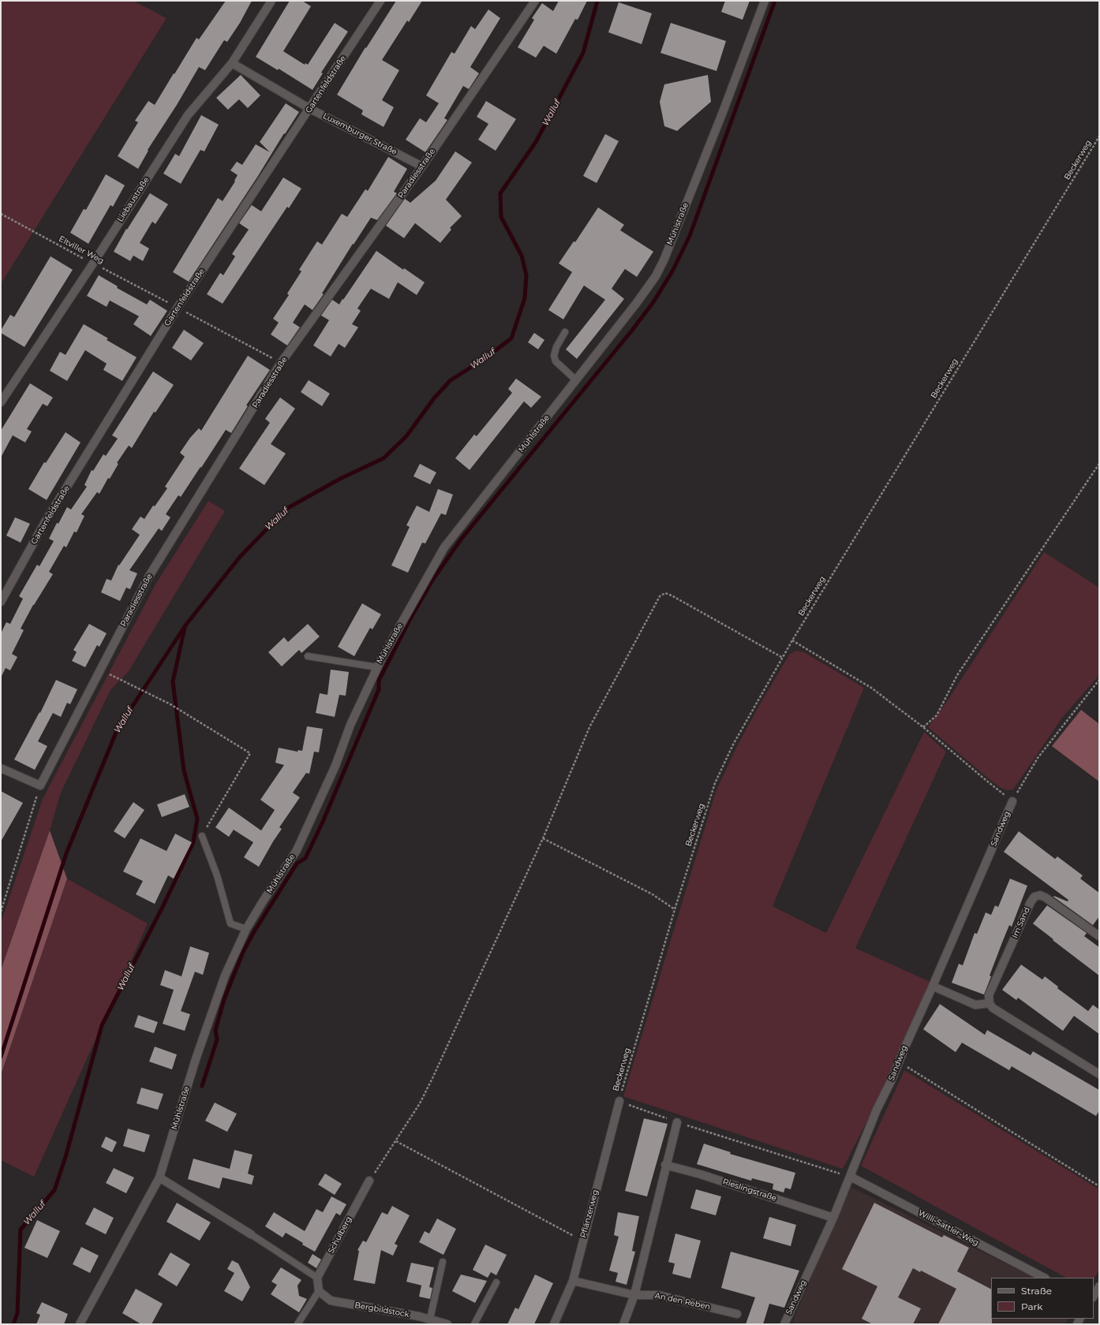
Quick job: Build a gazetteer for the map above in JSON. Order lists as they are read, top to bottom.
{
  "streets": {
    "street": [
      "Gartenfeldstraße",
      "Luxemburger Straße",
      "Paradiesstraße",
      "Liebaustraße",
      "Mühlstraße",
      "Sandweg",
      "Im Sand",
      "Rieslingstraße",
      "Pflänzerweg",
      "Willi-Sattler-Weg",
      "Schulberg",
      "An den Reben",
      "Bergbildstock"
    ],
    "path": ["Beckerweg", "Eltviller Weg"]
  },
  "crossings": [
    ["Gartenfeldstraße", "Luxemburger Straße"],
    ["Luxemburger Straße", "Paradiesstraße"],
    ["Luxemburger Straße", "Liebaustraße"],
    ["Beckerweg", "Pflänzerweg"],
    ["Liebaustraße", "Eltviller Weg"],
    ["Sandweg", "Rieslingstraße"],
    ["Sandweg", "Willi-Sattler-Weg"],
    ["Pflänzerweg", "An den Reben"]
  ],
  "water": ["Walluf"],
  "legend": ["Straße", "Park"]
}
